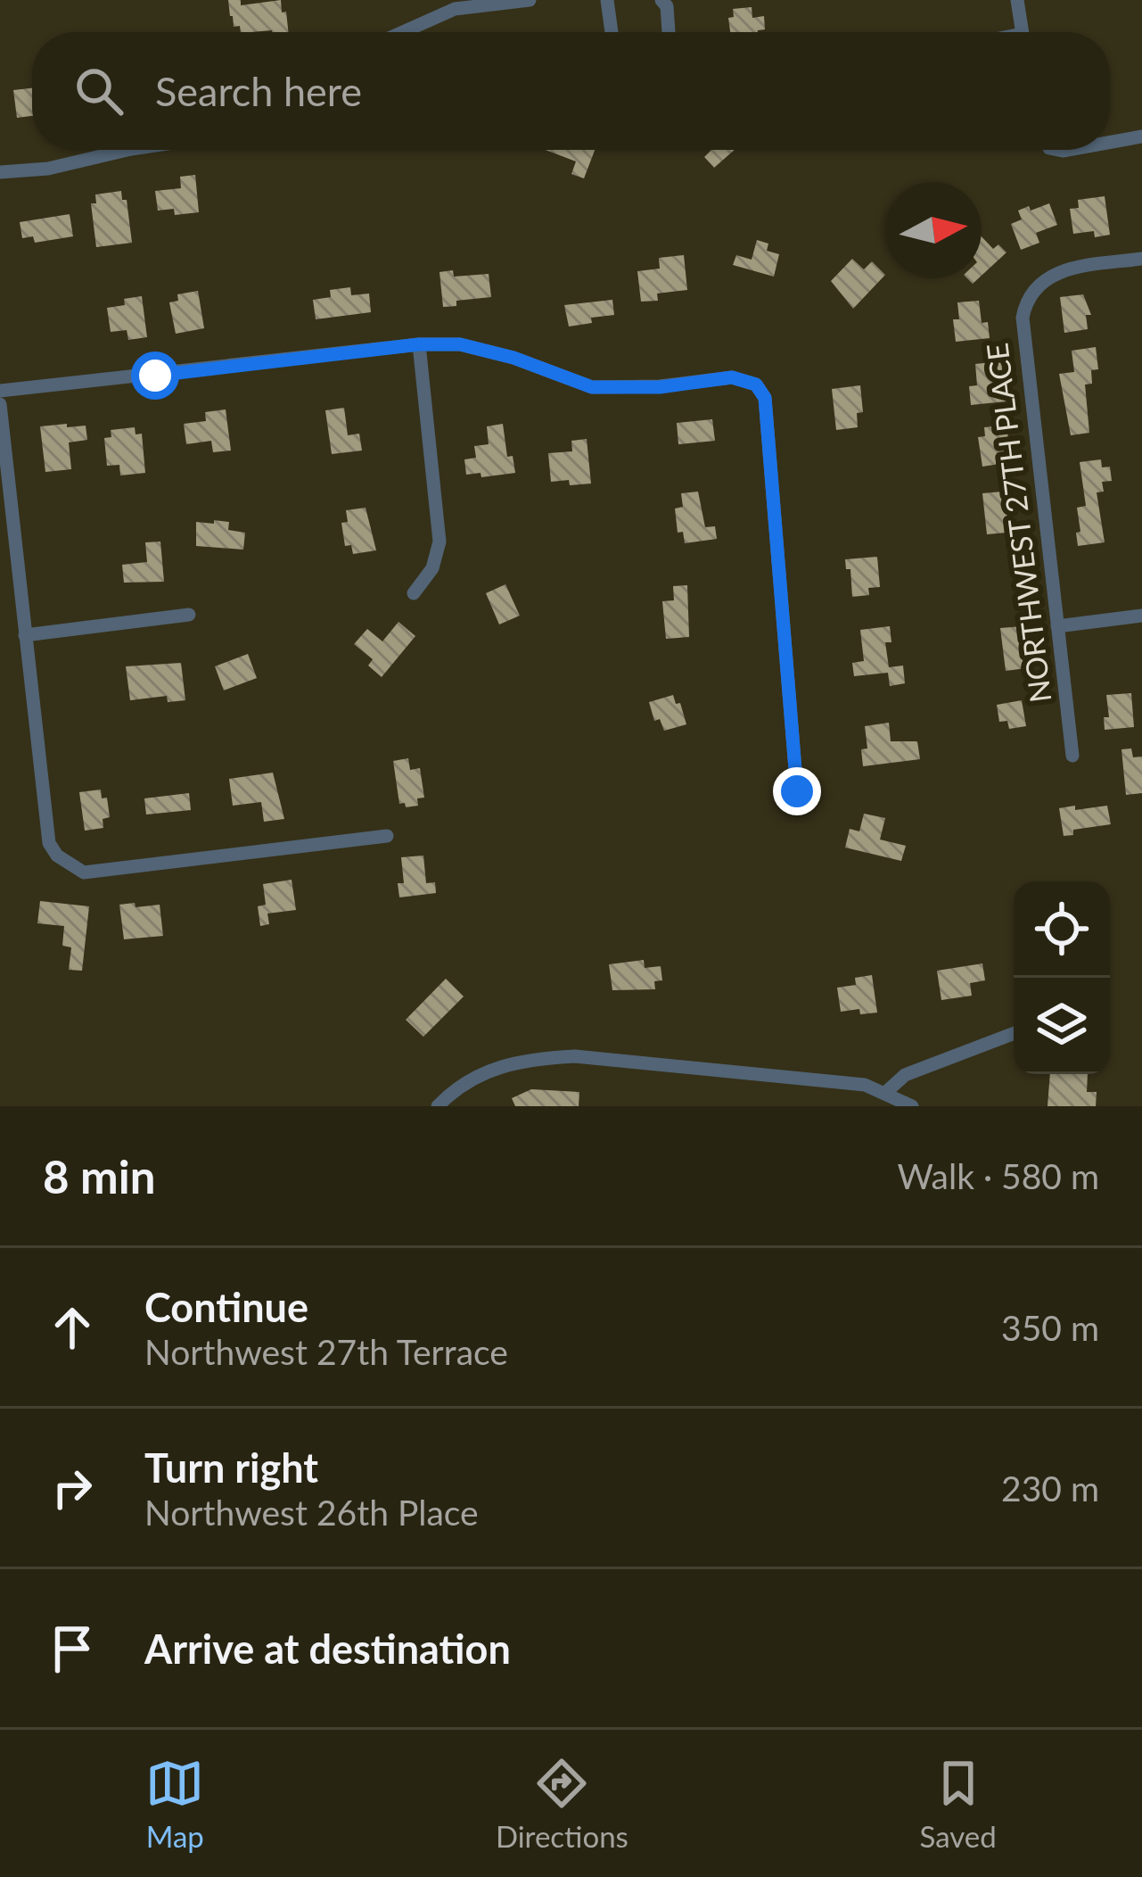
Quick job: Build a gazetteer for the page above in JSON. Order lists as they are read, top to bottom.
{
  "streets": {
    "street": ["NORTHWEST 27TH PLACE"]
  },
  "north": "right",
  "page": {
    "search": "Search here",
    "heading": ["8 min", "Walk · 580 m"],
    "list": [
      ["Continue", "Northwest 27th Terrace", "350 m"],
      ["Turn right", "Northwest 26th Place", "230 m"],
      "Arrive at destination"
    ],
    "nav": ["Map", "Directions", "Saved"]
  }
}
